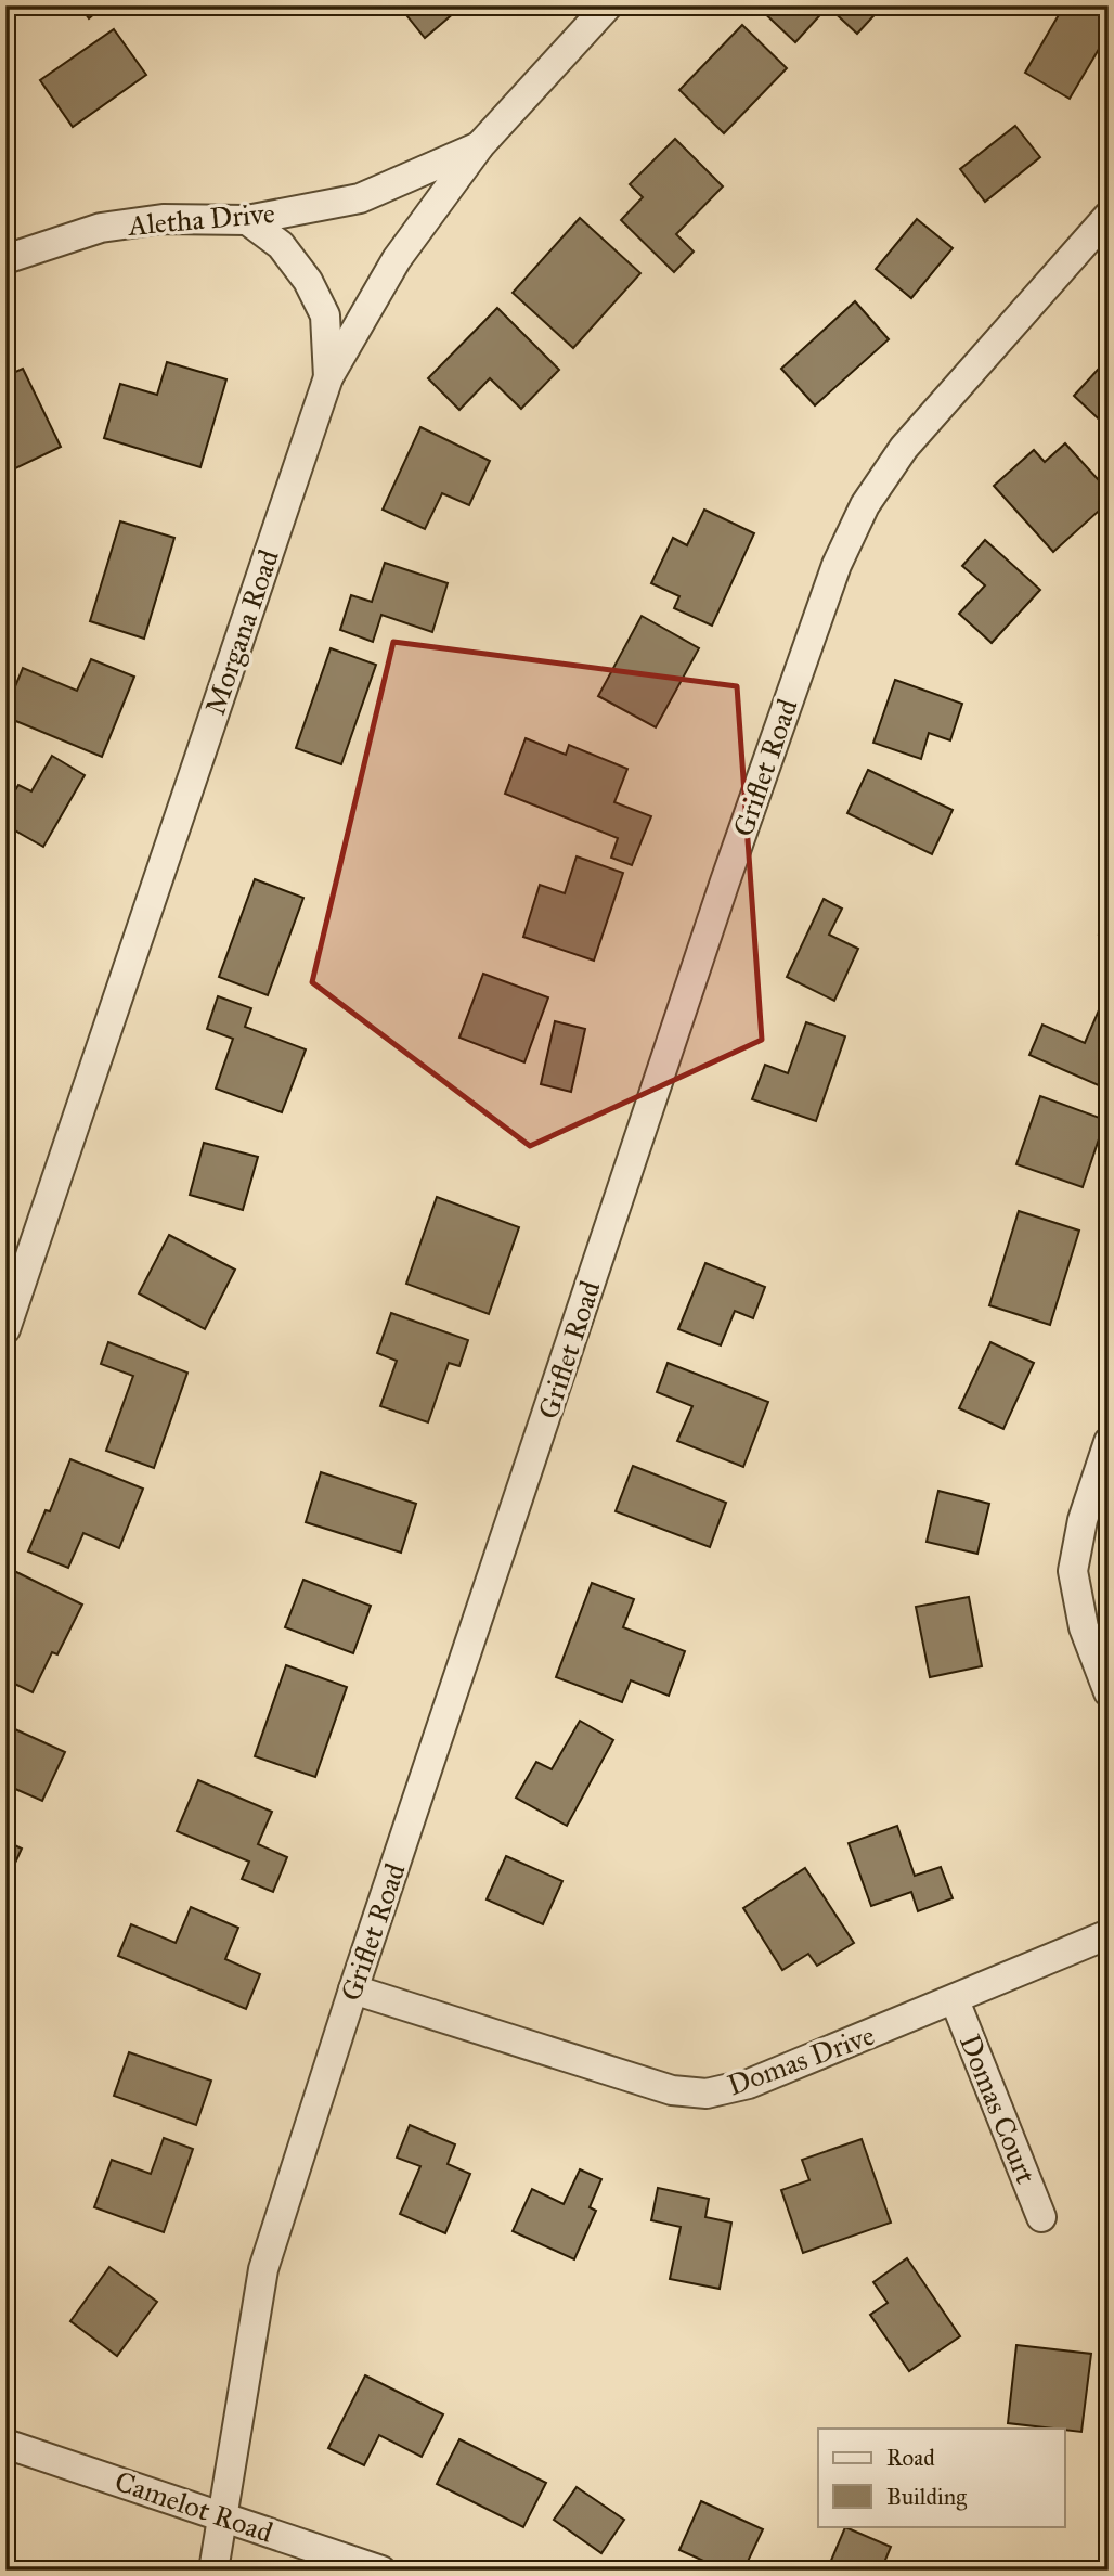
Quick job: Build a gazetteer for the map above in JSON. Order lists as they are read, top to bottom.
{
  "streets": {
    "street": [
      "Aletha Drive",
      "Morgana Road",
      "Griflet Road",
      "Domas Drive",
      "Domas Court",
      "Camelot Road"
    ]
  },
  "crossings": [
    ["Aletha Drive", "Morgana Road"],
    ["Griflet Road", "Domas Drive"],
    ["Griflet Road", "Camelot Road"],
    ["Domas Drive", "Domas Court"]
  ],
  "legend": ["Road", "Building"]
}
